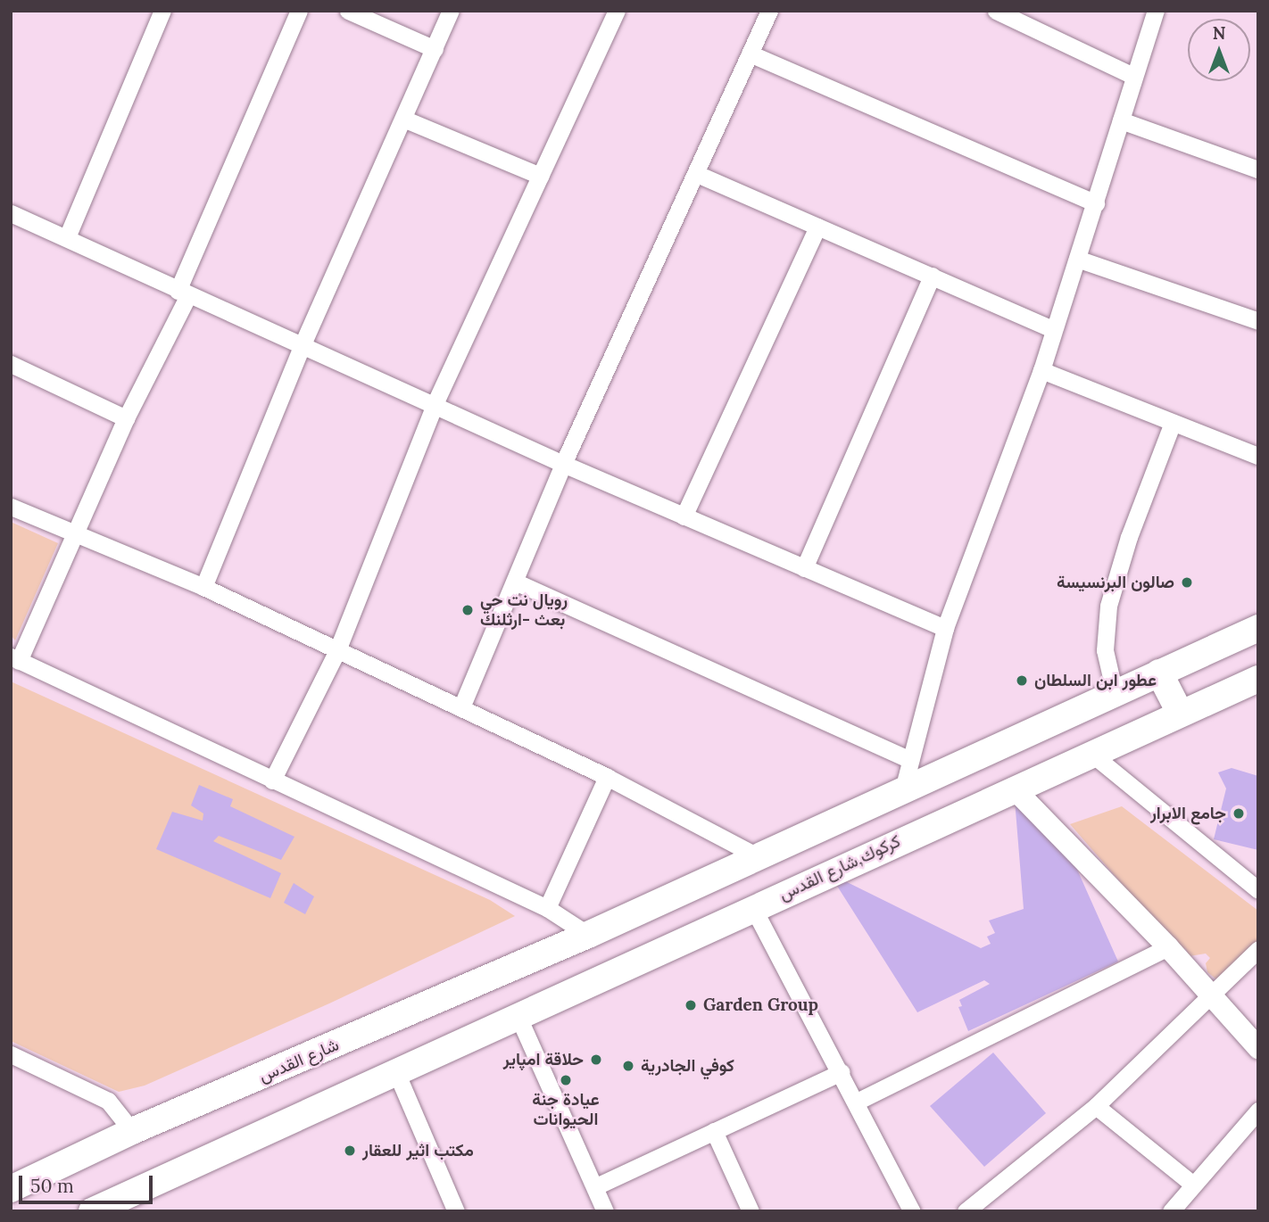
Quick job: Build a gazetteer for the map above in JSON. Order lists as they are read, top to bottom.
{
  "streets": {
    "main road": ["كركوك,شارع القدس", "شارع القدس"]
  },
  "places": [
    "صالون البرنسيسة",
    "رويال نت حي بعث -ارثلنك",
    "عطور ابن السلطان",
    "جامع الابرار",
    "Garden Group",
    "حلاقة امپاير",
    "كوفي الجادرية",
    "عيادة جنة الحيوانات",
    "مكتب اثير للعقار"
  ],
  "scale_bar": "50 m",
  "north": "top"
}
